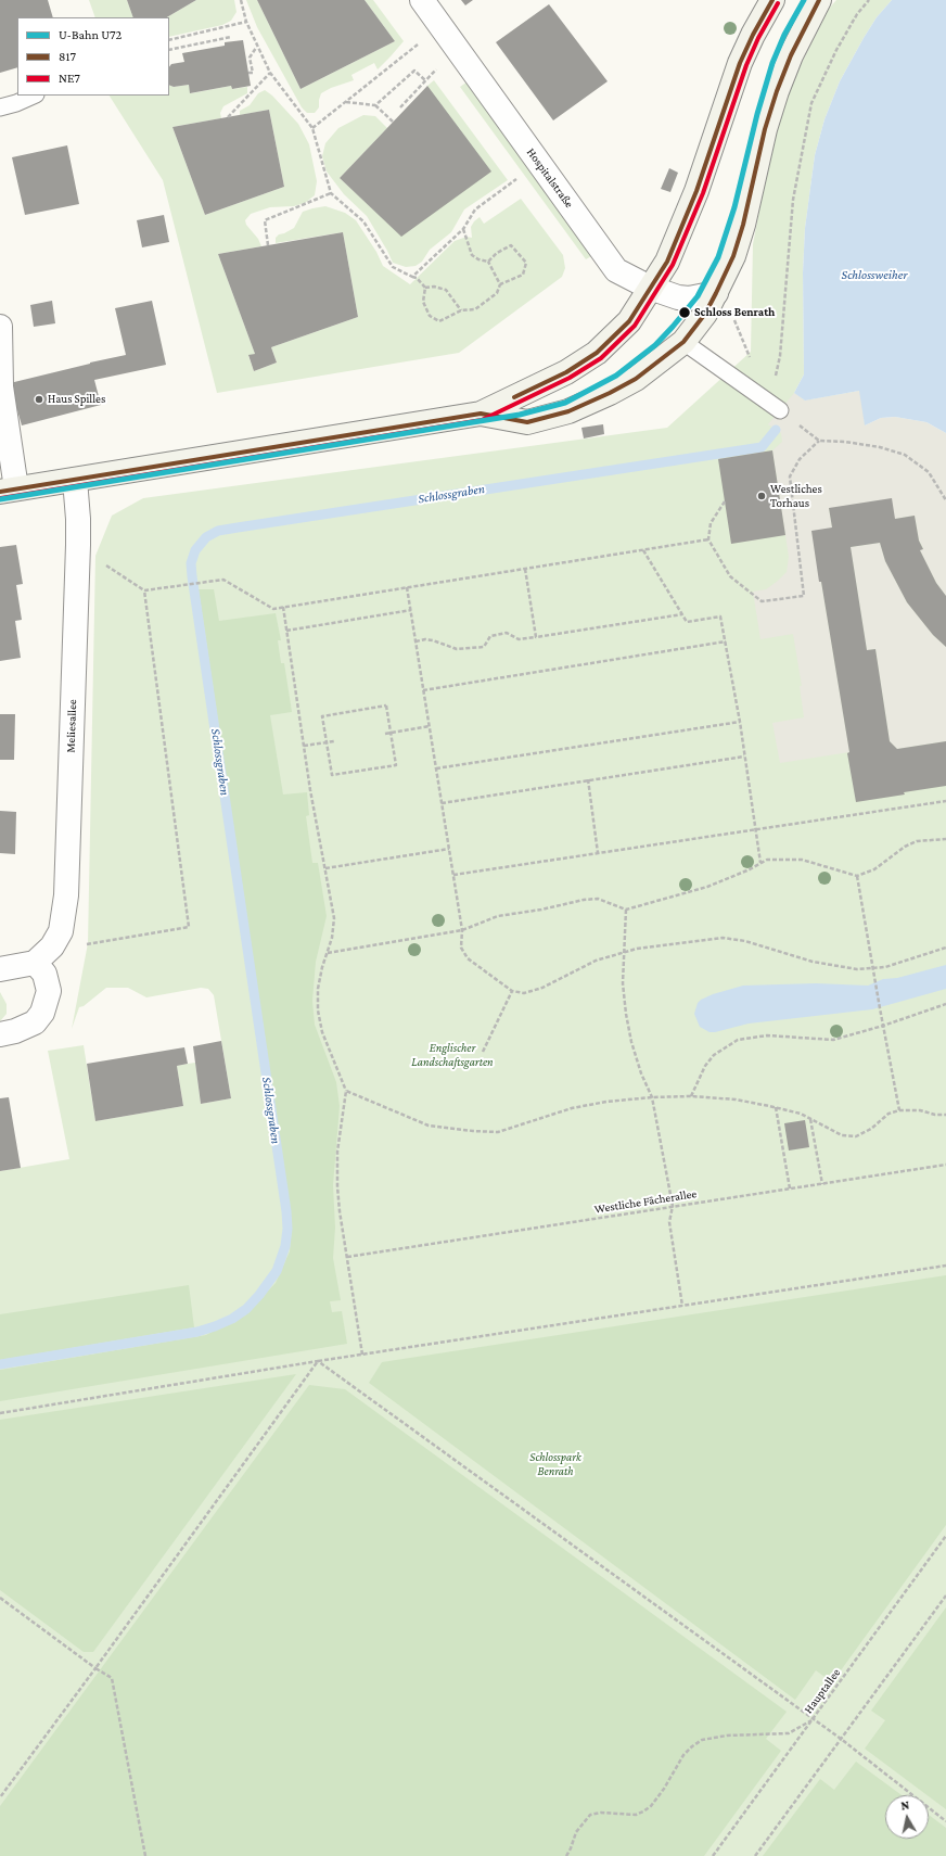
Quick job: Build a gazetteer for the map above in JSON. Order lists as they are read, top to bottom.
{
  "streets": {
    "street": ["Hospitalstraße", "Meliesallee"],
    "path": ["Westliche Fächerallee", "Hauptallee"]
  },
  "water": ["Schlossweiher", "Schlossgraben"],
  "parks": ["Englischer Landschaftsgarten", "Schlosspark Benrath"],
  "places": ["Schloss Benrath", "Haus Spilles", "Westliches Torhaus"],
  "lines": ["metro line U72", "transit line 817", "transit line NE7"],
  "legend": ["U-Bahn U72", "817", "NE7"],
  "north": "top"
}
